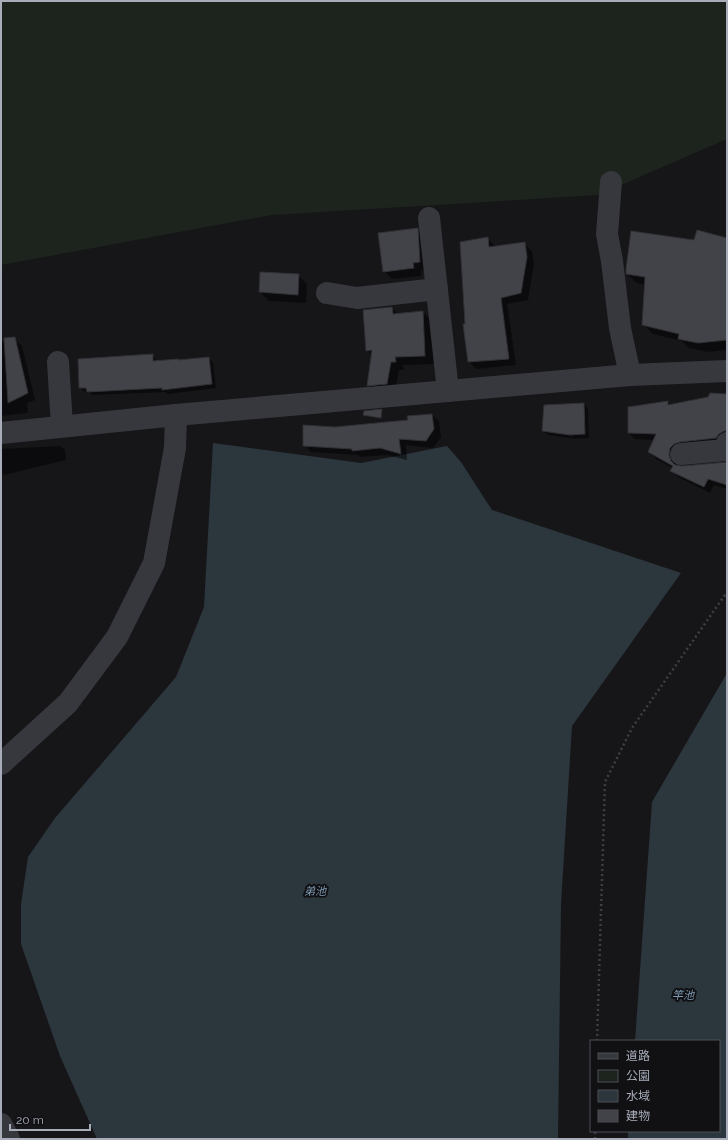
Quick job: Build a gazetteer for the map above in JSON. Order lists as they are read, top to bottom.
{
  "water": ["弟池", "竿池"],
  "legend": [
    "道路",
    "公園",
    "水域",
    "建物"
  ],
  "scale_bar": "20 m"
}
